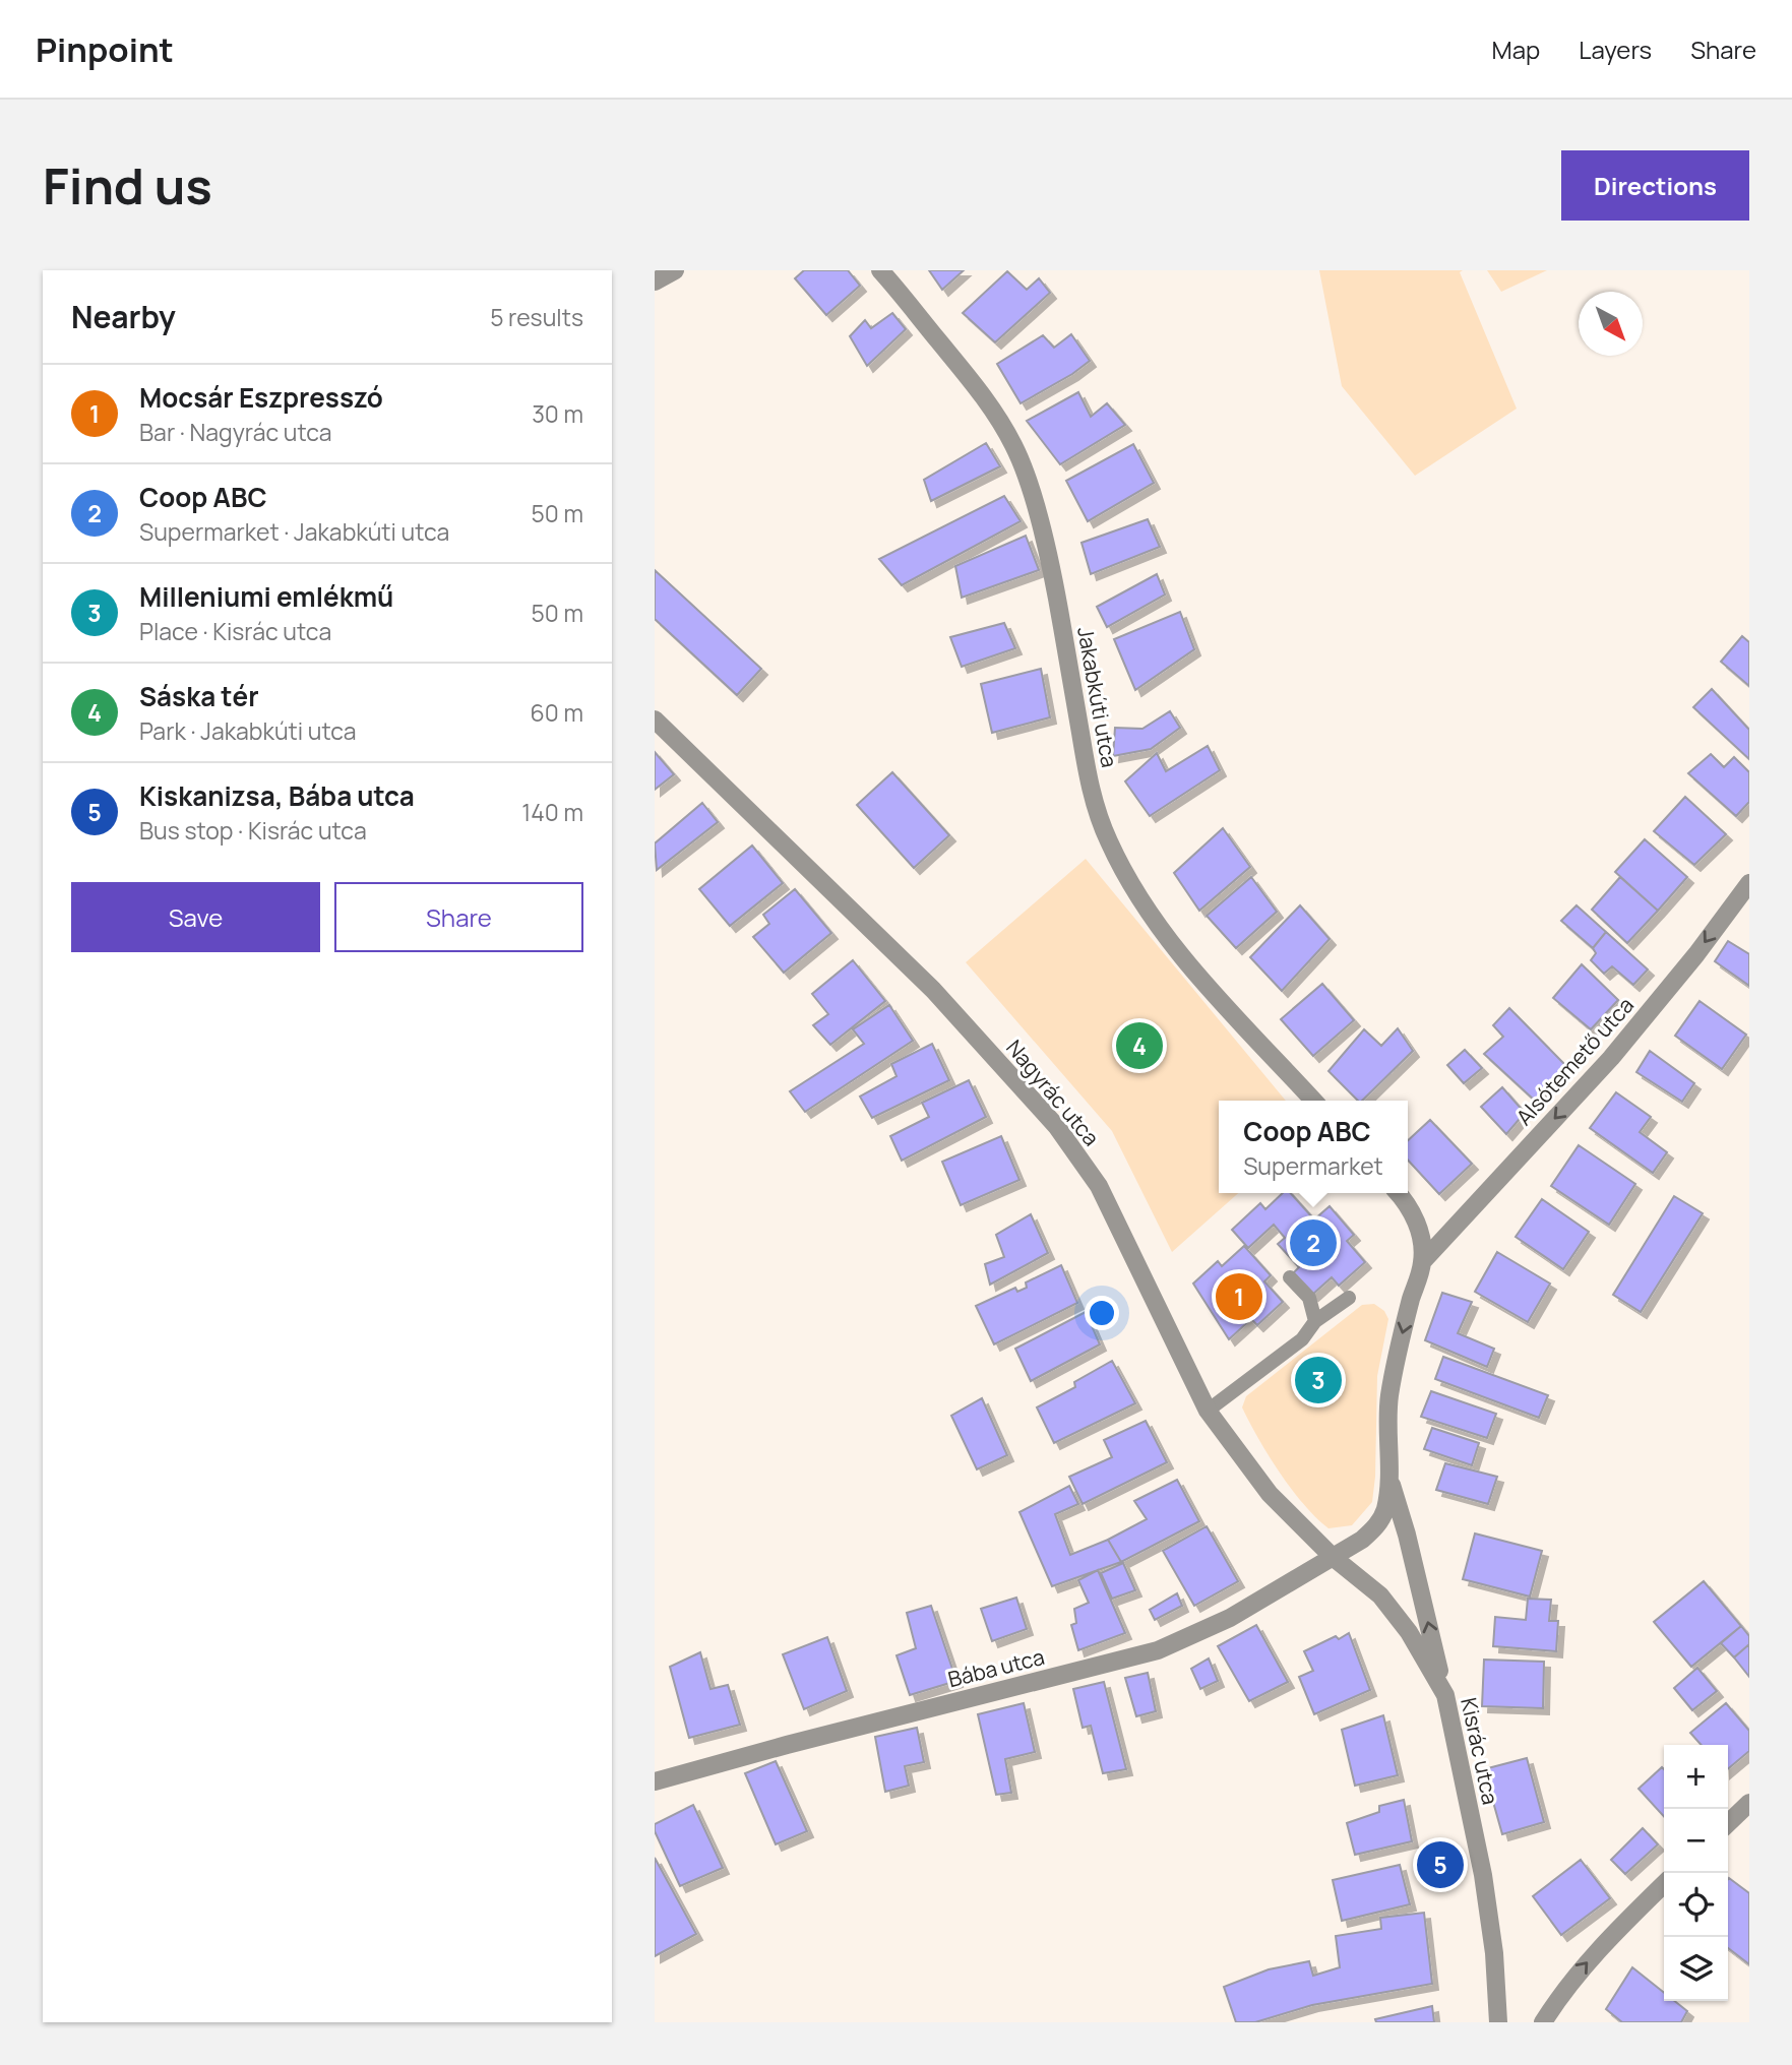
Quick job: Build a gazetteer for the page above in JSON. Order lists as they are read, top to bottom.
{
  "streets": {
    "street": [
      "Jakabkúti utca",
      "Alsótemető utca",
      "Nagyrác utca",
      "Bába utca",
      "Kisrác utca"
    ]
  },
  "crossings": [
    ["Nagyrác utca", "Bába utca"],
    ["Nagyrác utca", "Kisrác utca"],
    ["Bába utca", "Kisrác utca"]
  ],
  "one_way": ["Alsótemető utca"],
  "north": "bottom right",
  "page": {
    "header": "Pinpoint",
    "nav": ["Map", "Layers", "Share"],
    "buttons": [
      "Directions",
      ["Save", "Share"]
    ],
    "title": "Find us",
    "heading": ["Nearby", "5 results"],
    "list": [
      {
        "mark": "1",
        "name": "Mocsár Eszpresszó",
        "note": "Bar · Nagyrác utca",
        "value": "30 m"
      },
      {
        "mark": "2",
        "name": "Coop ABC",
        "note": "Supermarket · Jakabkúti utca",
        "value": "50 m"
      },
      {
        "mark": "3",
        "name": "Milleniumi emlékmű",
        "note": "Place · Kisrác utca",
        "value": "50 m"
      },
      {
        "mark": "4",
        "name": "Sáska tér",
        "note": "Park · Jakabkúti utca",
        "value": "60 m"
      },
      {
        "mark": "5",
        "name": "Kiskanizsa, Bába utca",
        "note": "Bus stop · Kisrác utca",
        "value": "140 m"
      }
    ],
    "pins": [
      "4",
      "2",
      "1",
      "3",
      "5"
    ],
    "popup": ["Coop ABC", "Supermarket"],
    "map_buttons": ["+", "−"]
  }
}
